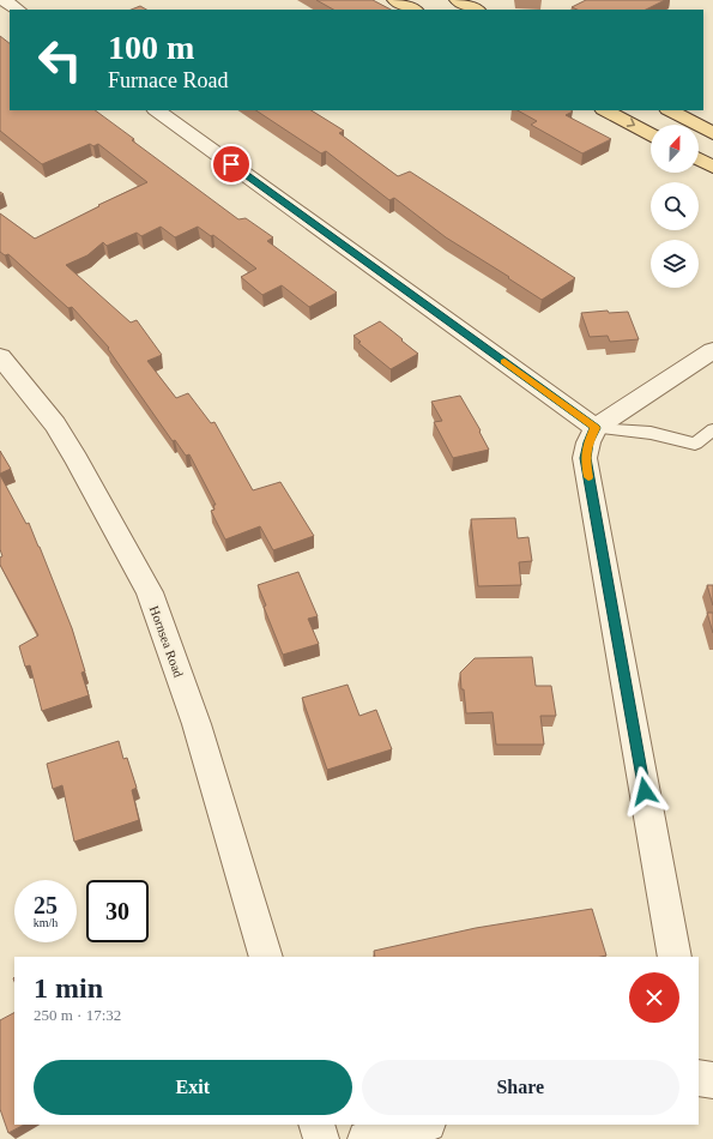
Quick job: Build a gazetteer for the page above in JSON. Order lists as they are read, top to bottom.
{
  "streets": {
    "street": ["Hornsea Road"]
  },
  "north": "top",
  "page": {
    "turn": ["100 m", "Furnace Road"],
    "speed": "25 km/h",
    "limit": "30",
    "heading": ["1 min", "250 m · 17:32"],
    "buttons": ["Exit", "Share"]
  }
}
